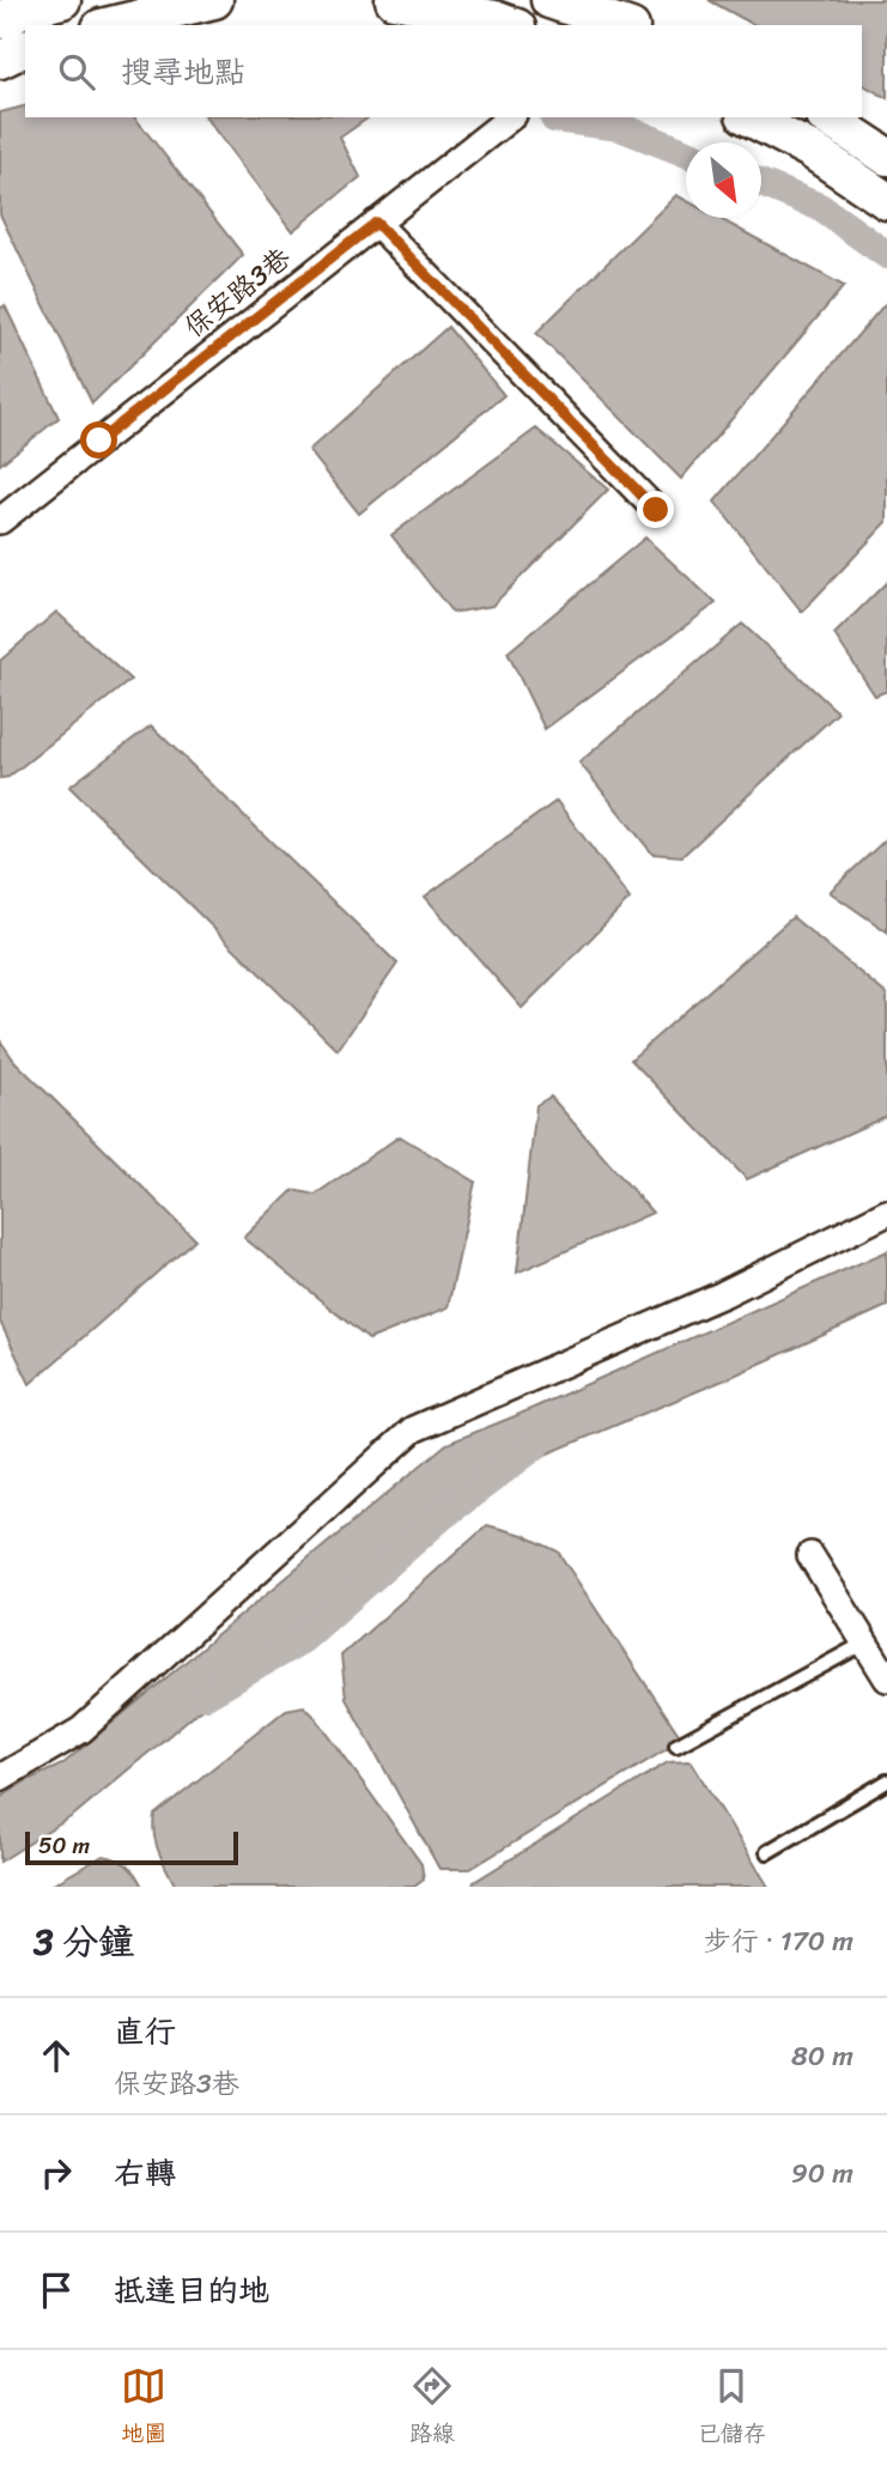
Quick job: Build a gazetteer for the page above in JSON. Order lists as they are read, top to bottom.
{
  "streets": {
    "street": ["保安路3巷"]
  },
  "scale_bar": "50 m",
  "north": "bottom right",
  "page": {
    "search": "搜尋地點",
    "scale": "50 m",
    "heading": ["3 分鐘", "步行 · 170 m"],
    "list": [
      ["直行", "保安路3巷", "80 m"],
      ["右轉", "90 m"],
      "抵達目的地"
    ],
    "nav": ["地圖", "路線", "已儲存"]
  }
}
